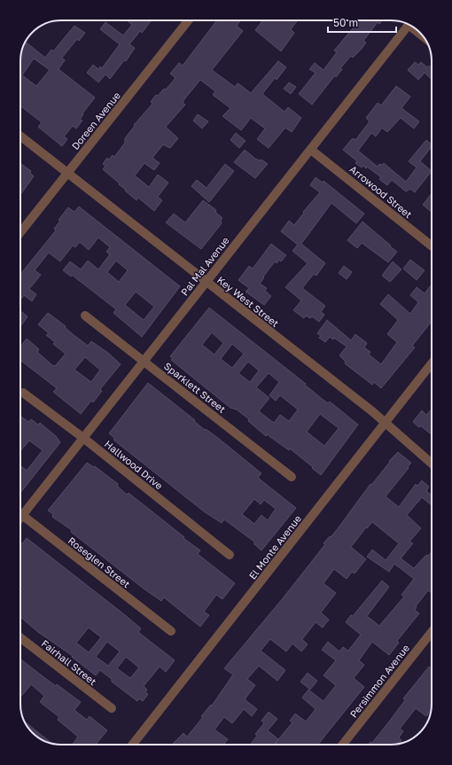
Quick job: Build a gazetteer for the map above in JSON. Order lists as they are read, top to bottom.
{
  "streets": {
    "street": [
      "Doreen Avenue",
      "Arrowood Street",
      "Pal Mal Avenue",
      "Key West Street",
      "Sparklett Street",
      "Hallwood Drive",
      "El Monte Avenue",
      "Roseglen Street",
      "Fairhall Street",
      "Persimmon Avenue"
    ]
  },
  "crossings": [
    ["Doreen Avenue", "Key West Street"],
    ["Arrowood Street", "Pal Mal Avenue"],
    ["Pal Mal Avenue", "Key West Street"],
    ["Pal Mal Avenue", "Sparklett Street"],
    ["Pal Mal Avenue", "Hallwood Drive"],
    ["Pal Mal Avenue", "Roseglen Street"],
    ["Key West Street", "El Monte Avenue"]
  ],
  "scale_bar": "50 m"
}
